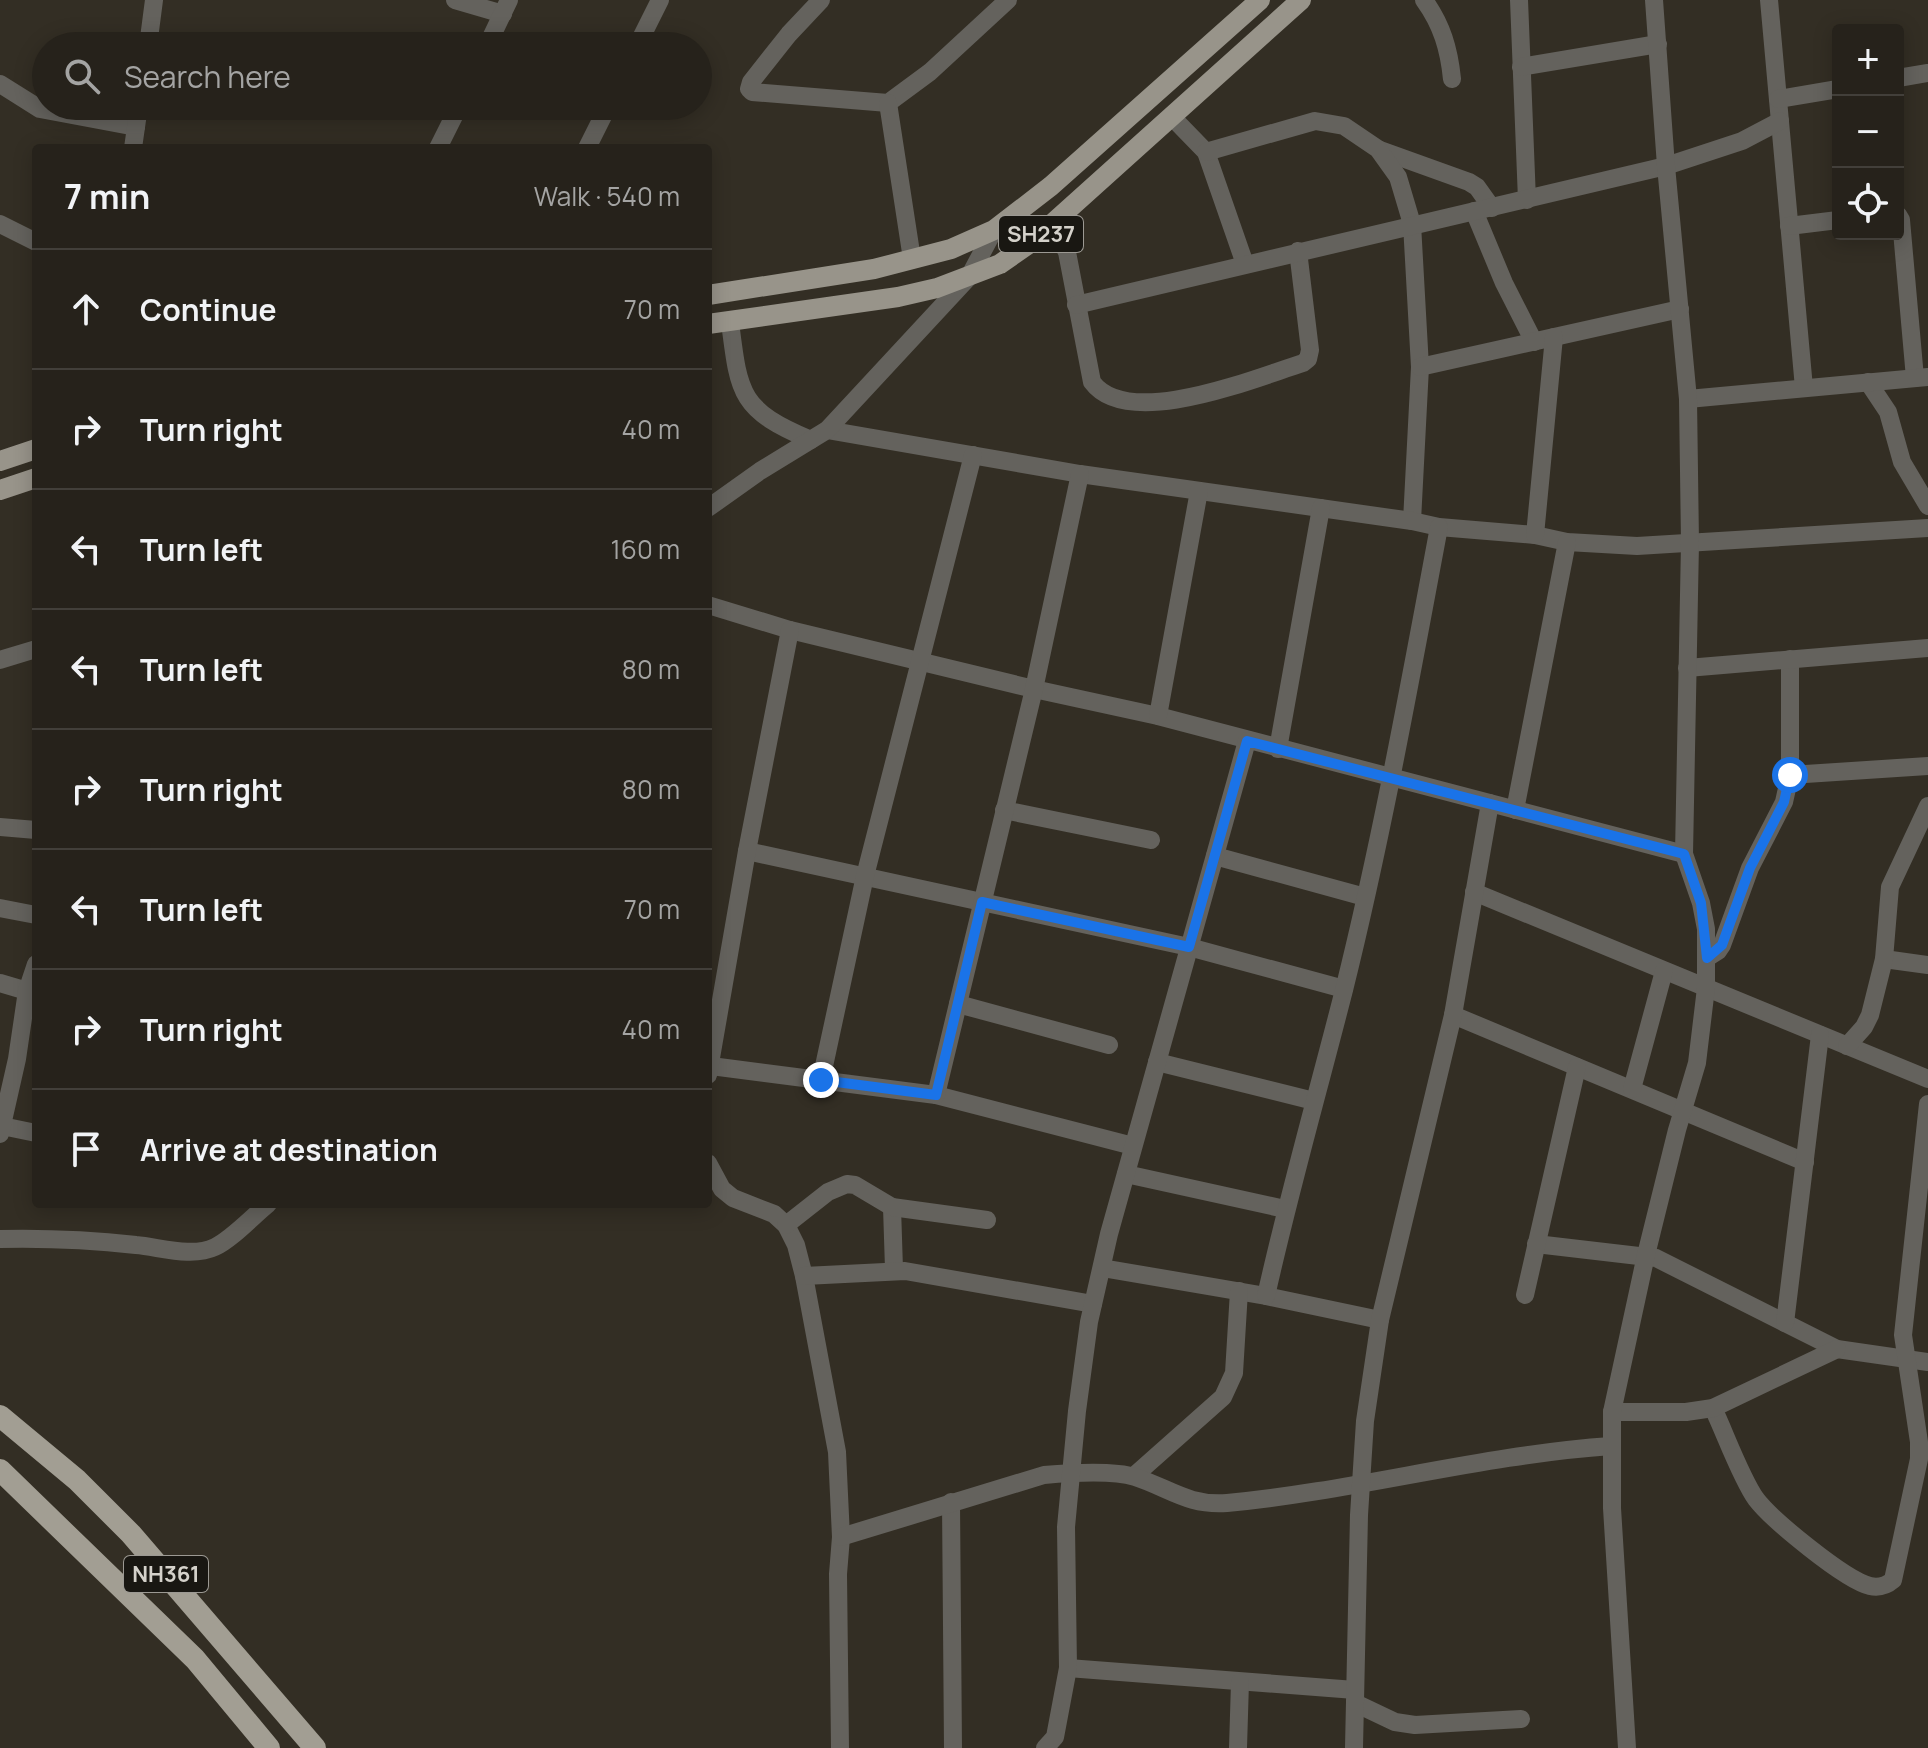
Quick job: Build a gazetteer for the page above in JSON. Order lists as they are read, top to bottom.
{
  "streets": {
    "highway": ["NH361"],
    "main road": ["SH237"]
  },
  "page": {
    "map_buttons": ["+", "−"],
    "search": "Search here",
    "heading": ["7 min", "Walk · 540 m"],
    "list": [
      ["Continue", "70 m"],
      ["Turn right", "40 m"],
      ["Turn left", "160 m"],
      ["Turn left", "80 m"],
      ["Turn right", "80 m"],
      ["Turn left", "70 m"],
      ["Turn right", "40 m"],
      "Arrive at destination"
    ]
  }
}
